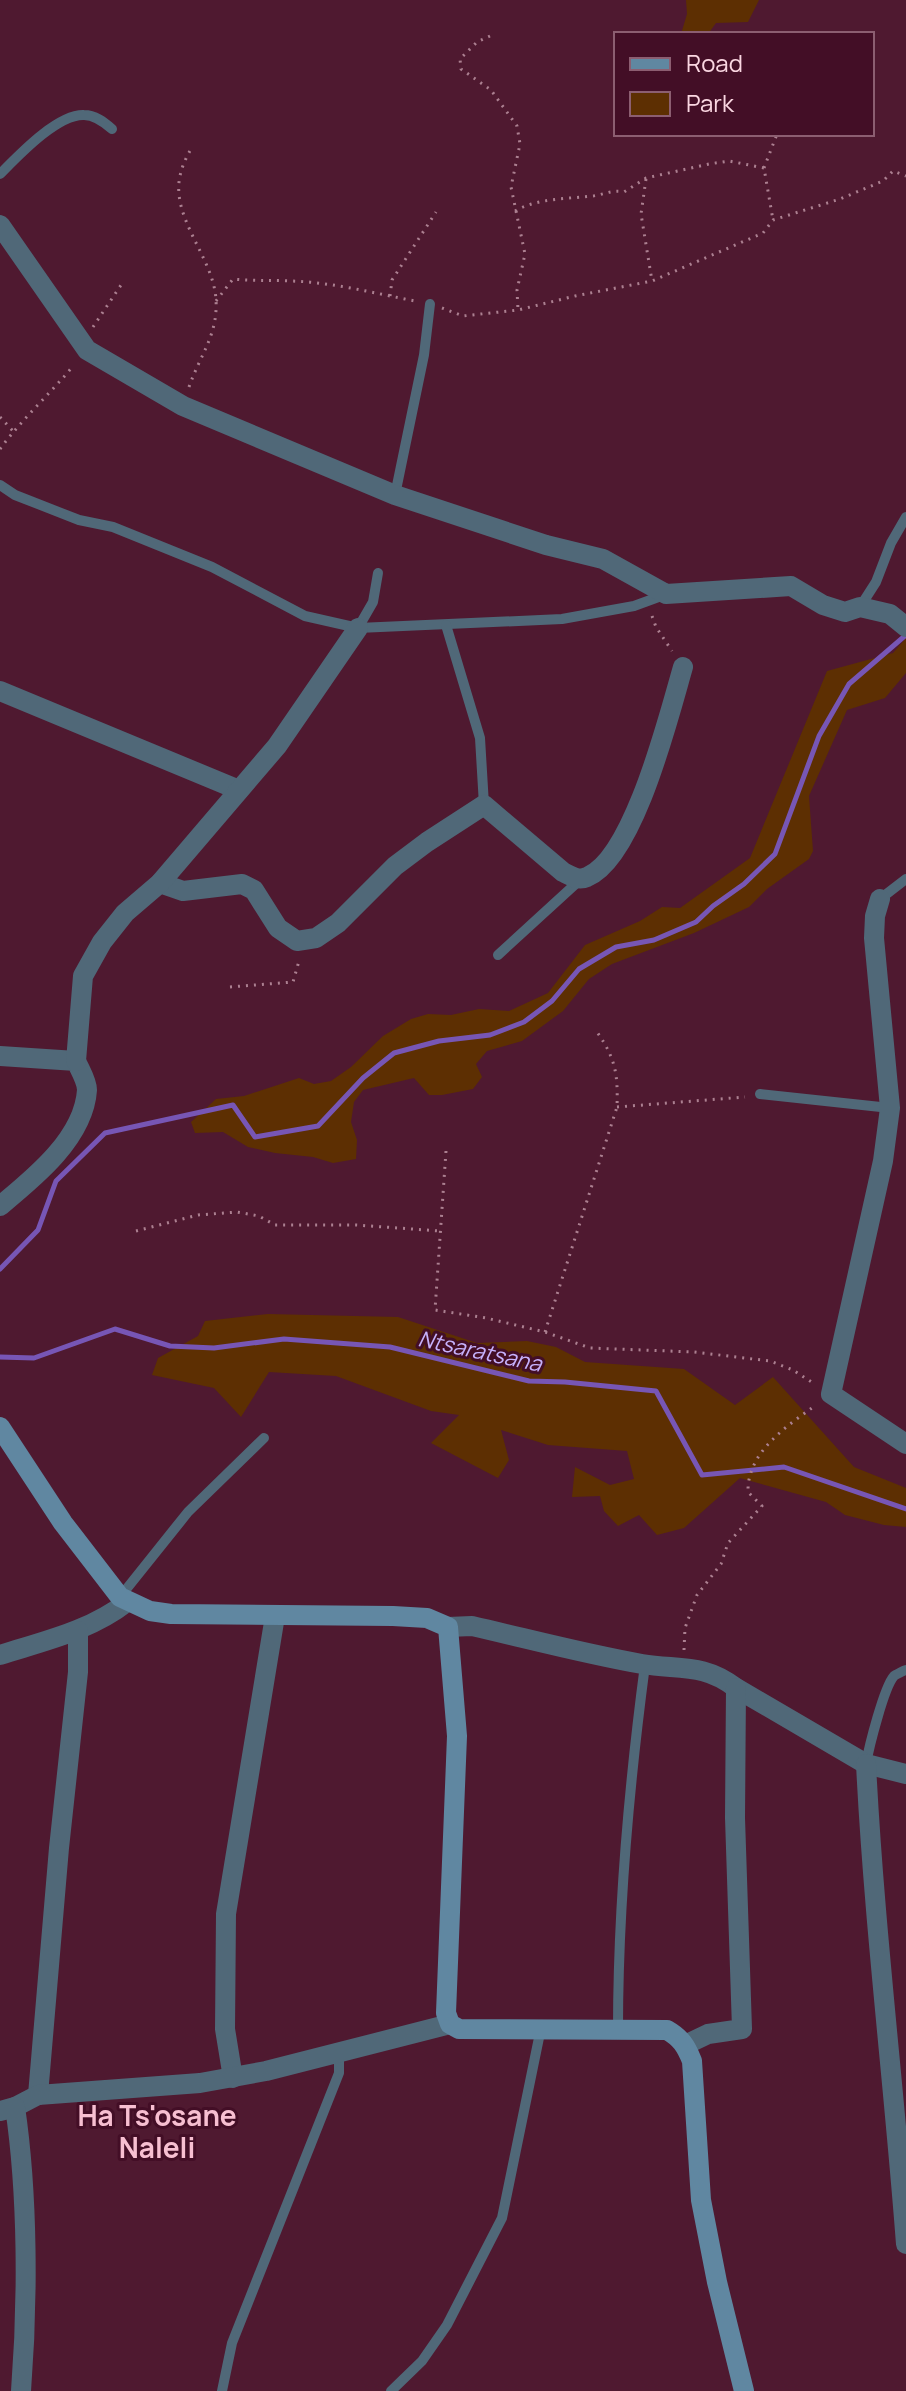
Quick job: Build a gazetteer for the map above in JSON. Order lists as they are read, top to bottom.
{
  "districts": ["Ha Ts'osane Naleli"],
  "water": ["Ntsaratsana"],
  "legend": ["Road", "Park"]
}
